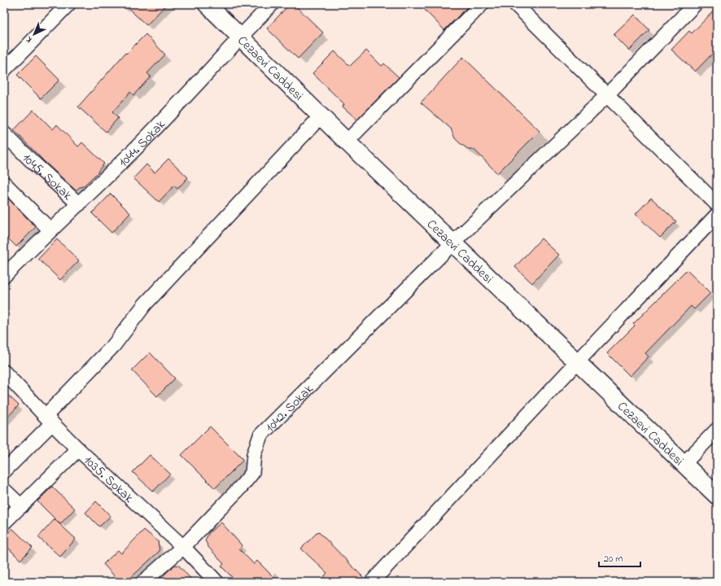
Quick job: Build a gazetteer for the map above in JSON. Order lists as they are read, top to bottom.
{
  "streets": {
    "street": [
      "Cezaevi Caddesi",
      "1044. Sokak",
      "1045. Sokak",
      "1042. Sokak",
      "1035. Sokak"
    ]
  },
  "crossings": [
    ["Cezaevi Caddesi", "1044. Sokak"],
    ["Cezaevi Caddesi", "1042. Sokak"],
    ["1044. Sokak", "1045. Sokak"],
    ["1042. Sokak", "1035. Sokak"]
  ],
  "scale_bar": "20 m",
  "north": "bottom left"
}
